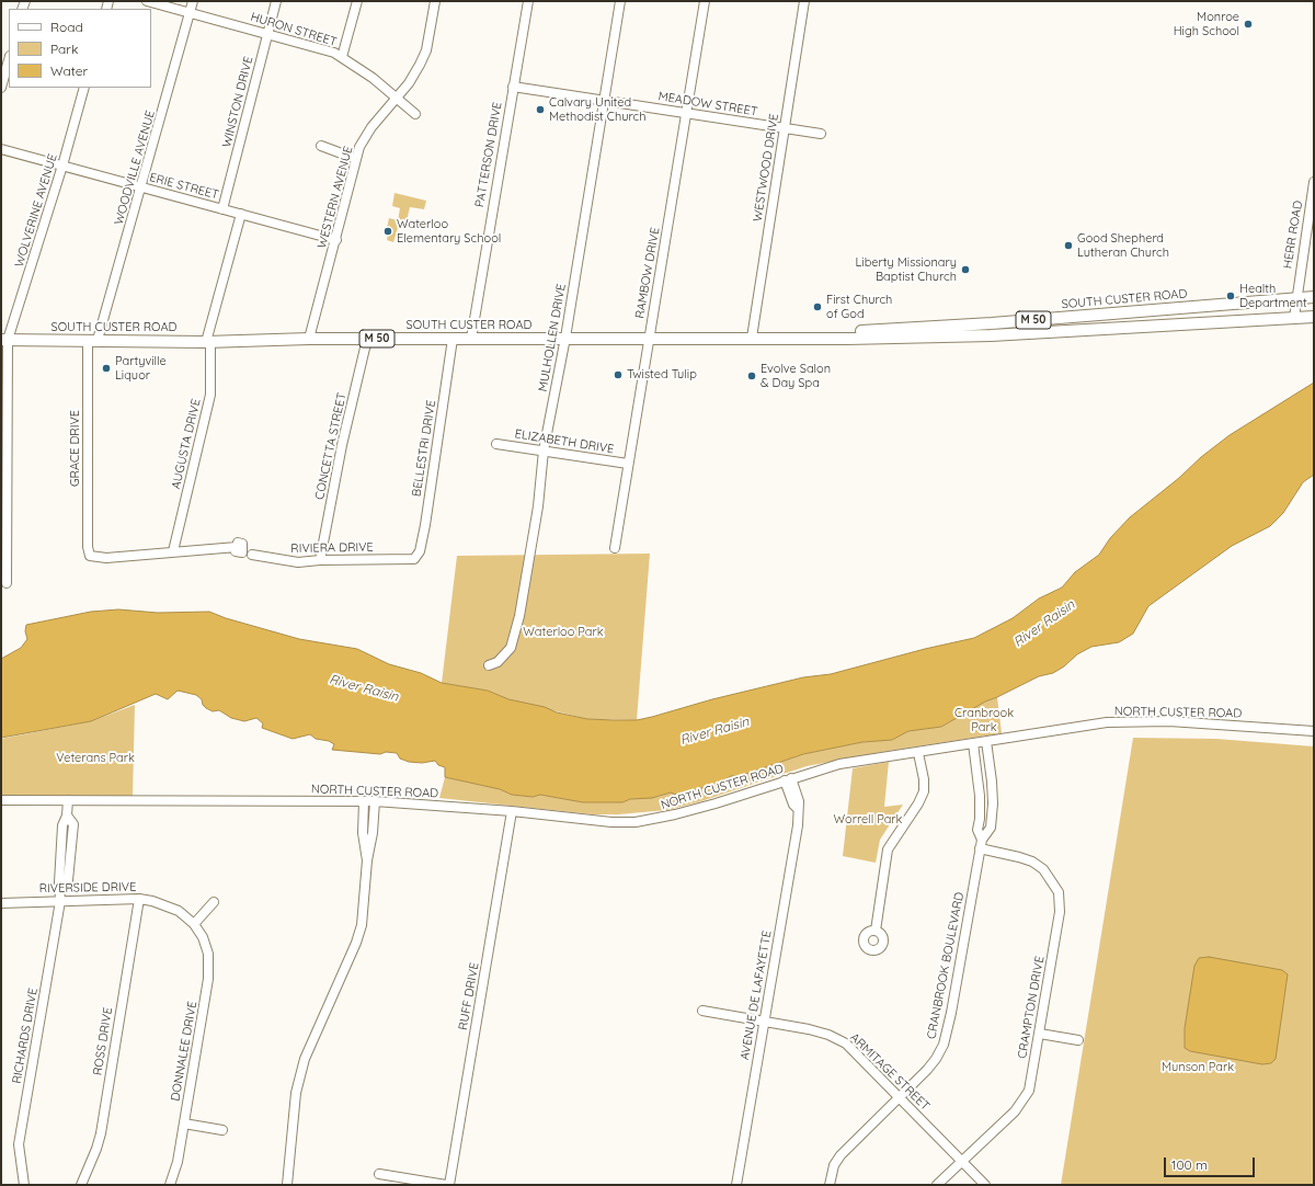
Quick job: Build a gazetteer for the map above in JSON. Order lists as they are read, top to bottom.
{
  "streets": {
    "main road": ["SOUTH CUSTER ROAD", "M 50"],
    "street": [
      "HURON STREET",
      "WINSTON DRIVE",
      "MEADOW STREET",
      "PATTERSON DRIVE",
      "WOODVILLE AVENUE",
      "WESTWOOD DRIVE",
      "ERIE STREET",
      "WESTERN AVENUE",
      "WOLVERINE AVENUE",
      "HERR ROAD",
      "RAMBOW DRIVE",
      "MULHOLLEN DRIVE",
      "ELIZABETH DRIVE",
      "AUGUSTA DRIVE",
      "CONCETTA STREET",
      "GRACE DRIVE",
      "BELLESTRI DRIVE",
      "RIVIERA DRIVE",
      "NORTH CUSTER ROAD",
      "RIVERSIDE DRIVE",
      "CRANBROOK BOULEVARD",
      "AVENUE DE LAFAYETTE",
      "RUFF DRIVE",
      "CRAMPTON DRIVE",
      "RICHARDS DRIVE",
      "ROSS DRIVE",
      "DONNALEE DRIVE",
      "ARMITAGE STREET"
    ]
  },
  "crossings": [
    ["HURON STREET", "WINSTON DRIVE"],
    ["HURON STREET", "WOODVILLE AVENUE"],
    ["HURON STREET", "WESTERN AVENUE"],
    ["WINSTON DRIVE", "ERIE STREET"],
    ["MEADOW STREET", "PATTERSON DRIVE"],
    ["MEADOW STREET", "WESTWOOD DRIVE"],
    ["MEADOW STREET", "RAMBOW DRIVE"],
    ["MEADOW STREET", "MULHOLLEN DRIVE"],
    ["PATTERSON DRIVE", "SOUTH CUSTER ROAD"],
    ["WOODVILLE AVENUE", "ERIE STREET"],
    ["WOODVILLE AVENUE", "SOUTH CUSTER ROAD"],
    ["WOODVILLE AVENUE", "GRACE DRIVE"],
    ["WESTWOOD DRIVE", "SOUTH CUSTER ROAD"],
    ["ERIE STREET", "WESTERN AVENUE"],
    ["ERIE STREET", "WOLVERINE AVENUE"],
    ["WESTERN AVENUE", "SOUTH CUSTER ROAD"],
    ["WOLVERINE AVENUE", "SOUTH CUSTER ROAD"],
    ["HERR ROAD", "SOUTH CUSTER ROAD"],
    ["RAMBOW DRIVE", "SOUTH CUSTER ROAD"],
    ["RAMBOW DRIVE", "ELIZABETH DRIVE"],
    ["SOUTH CUSTER ROAD", "MULHOLLEN DRIVE"],
    ["SOUTH CUSTER ROAD", "AUGUSTA DRIVE"],
    ["SOUTH CUSTER ROAD", "CONCETTA STREET"],
    ["SOUTH CUSTER ROAD", "GRACE DRIVE"],
    ["SOUTH CUSTER ROAD", "BELLESTRI DRIVE"],
    ["MULHOLLEN DRIVE", "ELIZABETH DRIVE"],
    ["AUGUSTA DRIVE", "GRACE DRIVE"],
    ["CONCETTA STREET", "RIVIERA DRIVE"],
    ["BELLESTRI DRIVE", "RIVIERA DRIVE"],
    ["NORTH CUSTER ROAD", "CRANBROOK BOULEVARD"],
    ["NORTH CUSTER ROAD", "AVENUE DE LAFAYETTE"],
    ["NORTH CUSTER ROAD", "RUFF DRIVE"],
    ["NORTH CUSTER ROAD", "RICHARDS DRIVE"],
    ["RIVERSIDE DRIVE", "RICHARDS DRIVE"],
    ["RIVERSIDE DRIVE", "ROSS DRIVE"],
    ["RIVERSIDE DRIVE", "DONNALEE DRIVE"],
    ["CRANBROOK BOULEVARD", "CRAMPTON DRIVE"],
    ["CRANBROOK BOULEVARD", "ARMITAGE STREET"],
    ["AVENUE DE LAFAYETTE", "ARMITAGE STREET"],
    ["CRAMPTON DRIVE", "ARMITAGE STREET"]
  ],
  "water": ["River Raisin"],
  "parks": [
    "Waterloo Park",
    "Cranbrook Park",
    "Veterans Park",
    "Worrell Park",
    "Munson Park"
  ],
  "places": [
    "Monroe High School",
    "Calvary United Methodist Church",
    "Waterloo Elementary School",
    "Good Shepherd Lutheran Church",
    "Liberty Missionary Baptist Church",
    "Health Department",
    "First Church of God",
    "Partyville Liquor",
    "Twisted Tulip",
    "Evolve Salon & Day Spa"
  ],
  "legend": ["Road", "Park", "Water"],
  "scale_bar": "100 m"
}
